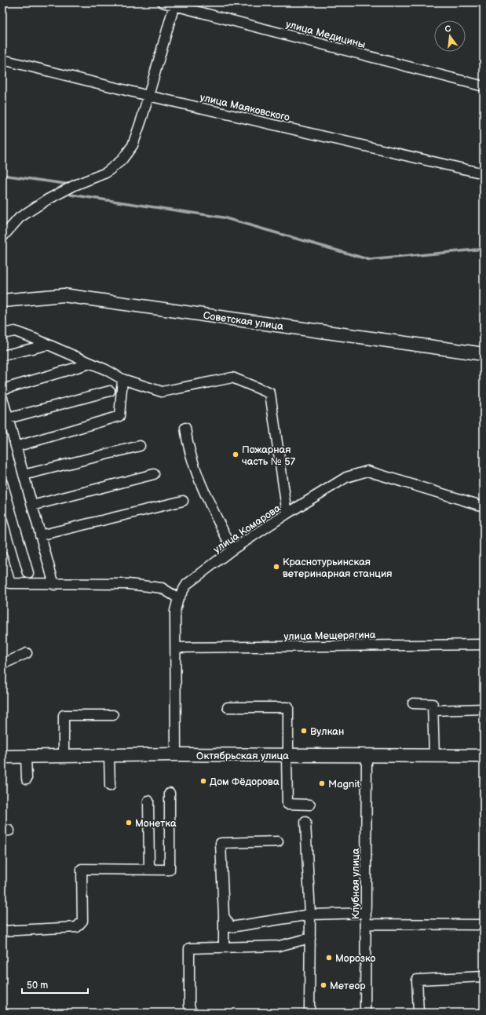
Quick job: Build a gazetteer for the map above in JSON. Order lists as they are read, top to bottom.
{
  "streets": {
    "main road": ["Советская улица", "Октябрьская улица"],
    "street": [
      "улица Медицины",
      "улица Маяковского",
      "улица Комарова",
      "улица Мещерягина",
      "Клубная улица"
    ]
  },
  "crossings": [
    ["улица Комарова", "улица Мещерягина"],
    ["улица Комарова", "Октябрьская улица"],
    ["Октябрьская улица", "Клубная улица"]
  ],
  "places": [
    "Пожарная часть № 57",
    "Краснотурьинская ветеринарная станция",
    "Вулкан",
    "Дом Фёдорова",
    "Magnit",
    "Монетка",
    "Морозко",
    "Метеор"
  ],
  "scale_bar": "50 m",
  "north": "top"
}
